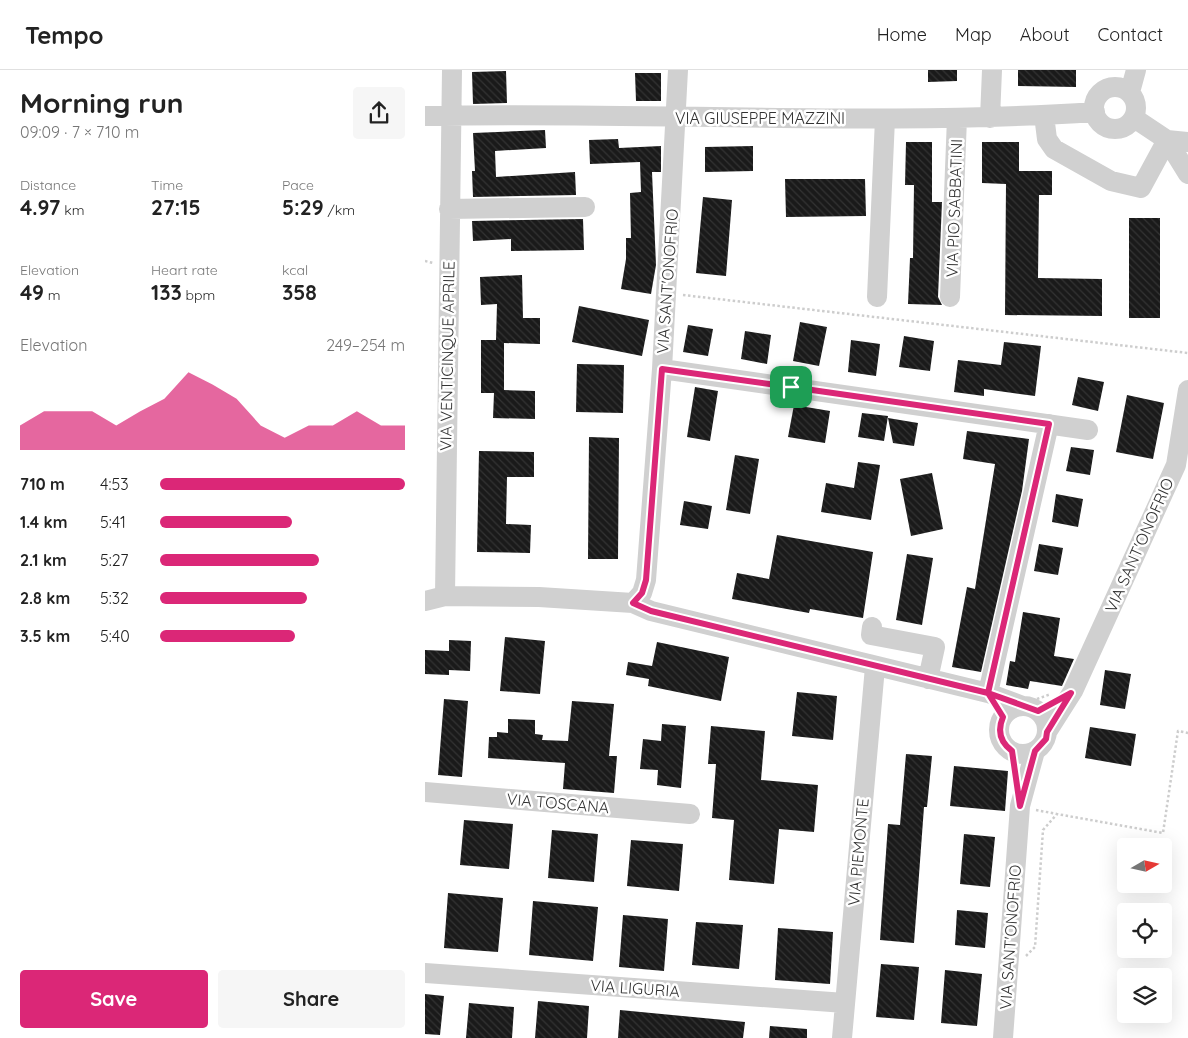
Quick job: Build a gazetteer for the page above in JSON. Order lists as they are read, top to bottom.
{
  "streets": {
    "street": [
      "VIA GIUSEPPE MAZZINI",
      "VIA PIO SABBATINI",
      "VIA SANT'ONOFRIO",
      "VIA VENTICINQUE APRILE",
      "VIA TOSCANA",
      "VIA PIEMONTE",
      "VIA LIGURIA"
    ]
  },
  "crossings": [
    ["VIA GIUSEPPE MAZZINI", "VIA PIO SABBATINI"],
    ["VIA GIUSEPPE MAZZINI", "VIA SANT'ONOFRIO"],
    ["VIA GIUSEPPE MAZZINI", "VIA VENTICINQUE APRILE"],
    ["VIA PIEMONTE", "VIA LIGURIA"]
  ],
  "north": "right",
  "page": {
    "header": "Tempo",
    "nav": [
      "Home",
      "Map",
      "About",
      "Contact"
    ],
    "heading": ["Morning run", "09:09 · 7 × 710 m"],
    "stats": [
      ["Distance", "4.97 km"],
      ["Time", "27:15"],
      ["Pace", "5:29 /km"],
      ["Elevation", "49 m"],
      ["Heart rate", "133 bpm"],
      ["kcal", "358"]
    ],
    "chart": ["Elevation", "249–254 m"],
    "list": [
      {
        "name": "710 m",
        "note": "4:53"
      },
      {
        "name": "1.4 km",
        "note": "5:41"
      },
      {
        "name": "2.1 km",
        "note": "5:27"
      },
      {
        "name": "2.8 km",
        "note": "5:32"
      },
      {
        "name": "3.5 km",
        "note": "5:40"
      }
    ],
    "buttons": ["Save", "Share"]
  }
}
